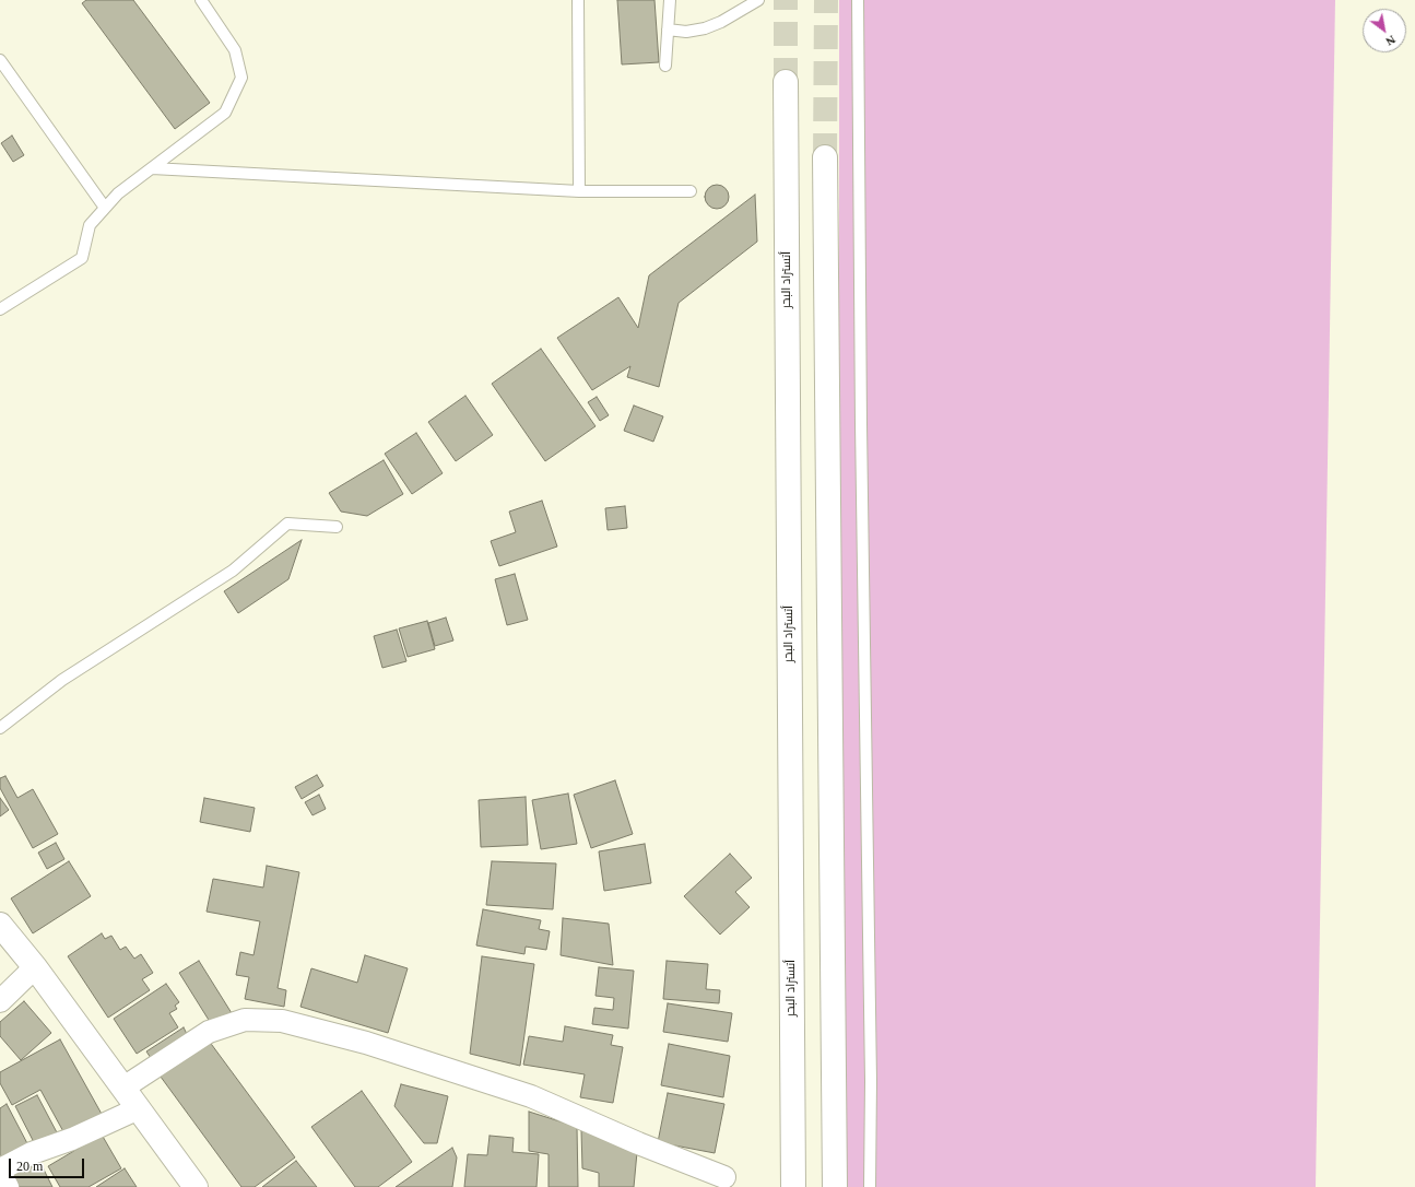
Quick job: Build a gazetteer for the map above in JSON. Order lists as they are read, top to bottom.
{
  "streets": {
    "main road": ["أتستراد البحر"]
  },
  "scale_bar": "20 m",
  "north": "bottom right"
}
